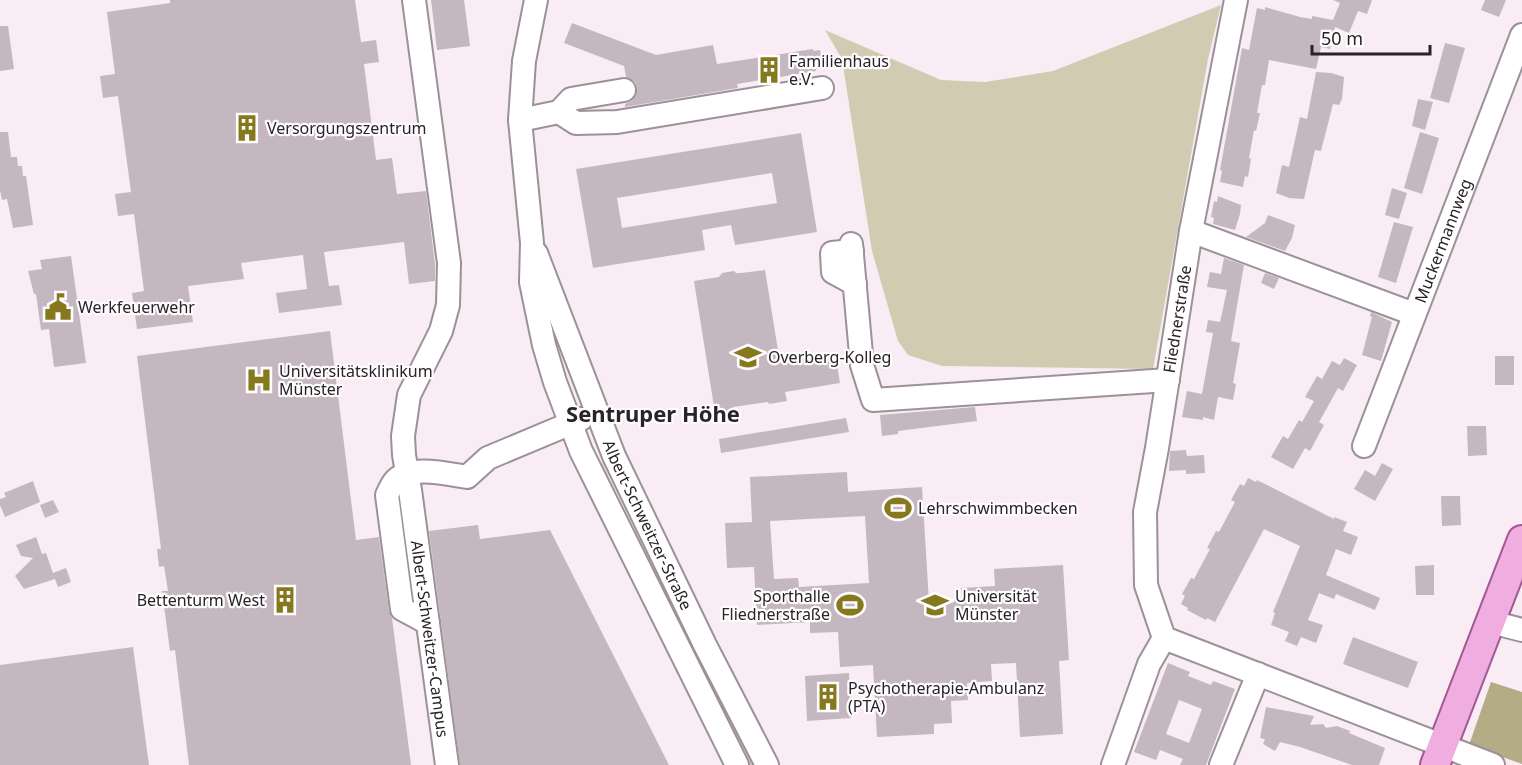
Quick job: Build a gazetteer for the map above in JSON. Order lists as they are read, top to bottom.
{
  "streets": {
    "street": [
      "Muckermannweg",
      "Fliednerstraße",
      "Albert-Schweitzer-Straße",
      "Albert-Schweitzer-Campus"
    ]
  },
  "districts": ["Sentruper Höhe"],
  "places": {
    "building": [
      "Familienhaus e.V.",
      "Versorgungszentrum",
      "Bettenturm West",
      "Psychotherapie-Ambulanz (PTA)"
    ],
    "public building": ["Werkfeuerwehr"],
    "school or university": ["Overberg-Kolleg", "Universität Münster"],
    "hospital": ["Universitätsklinikum Münster"],
    "sports": ["Lehrschwimmbecken", "Sporthalle Fliednerstraße"]
  },
  "scale_bar": "50 m"
}
